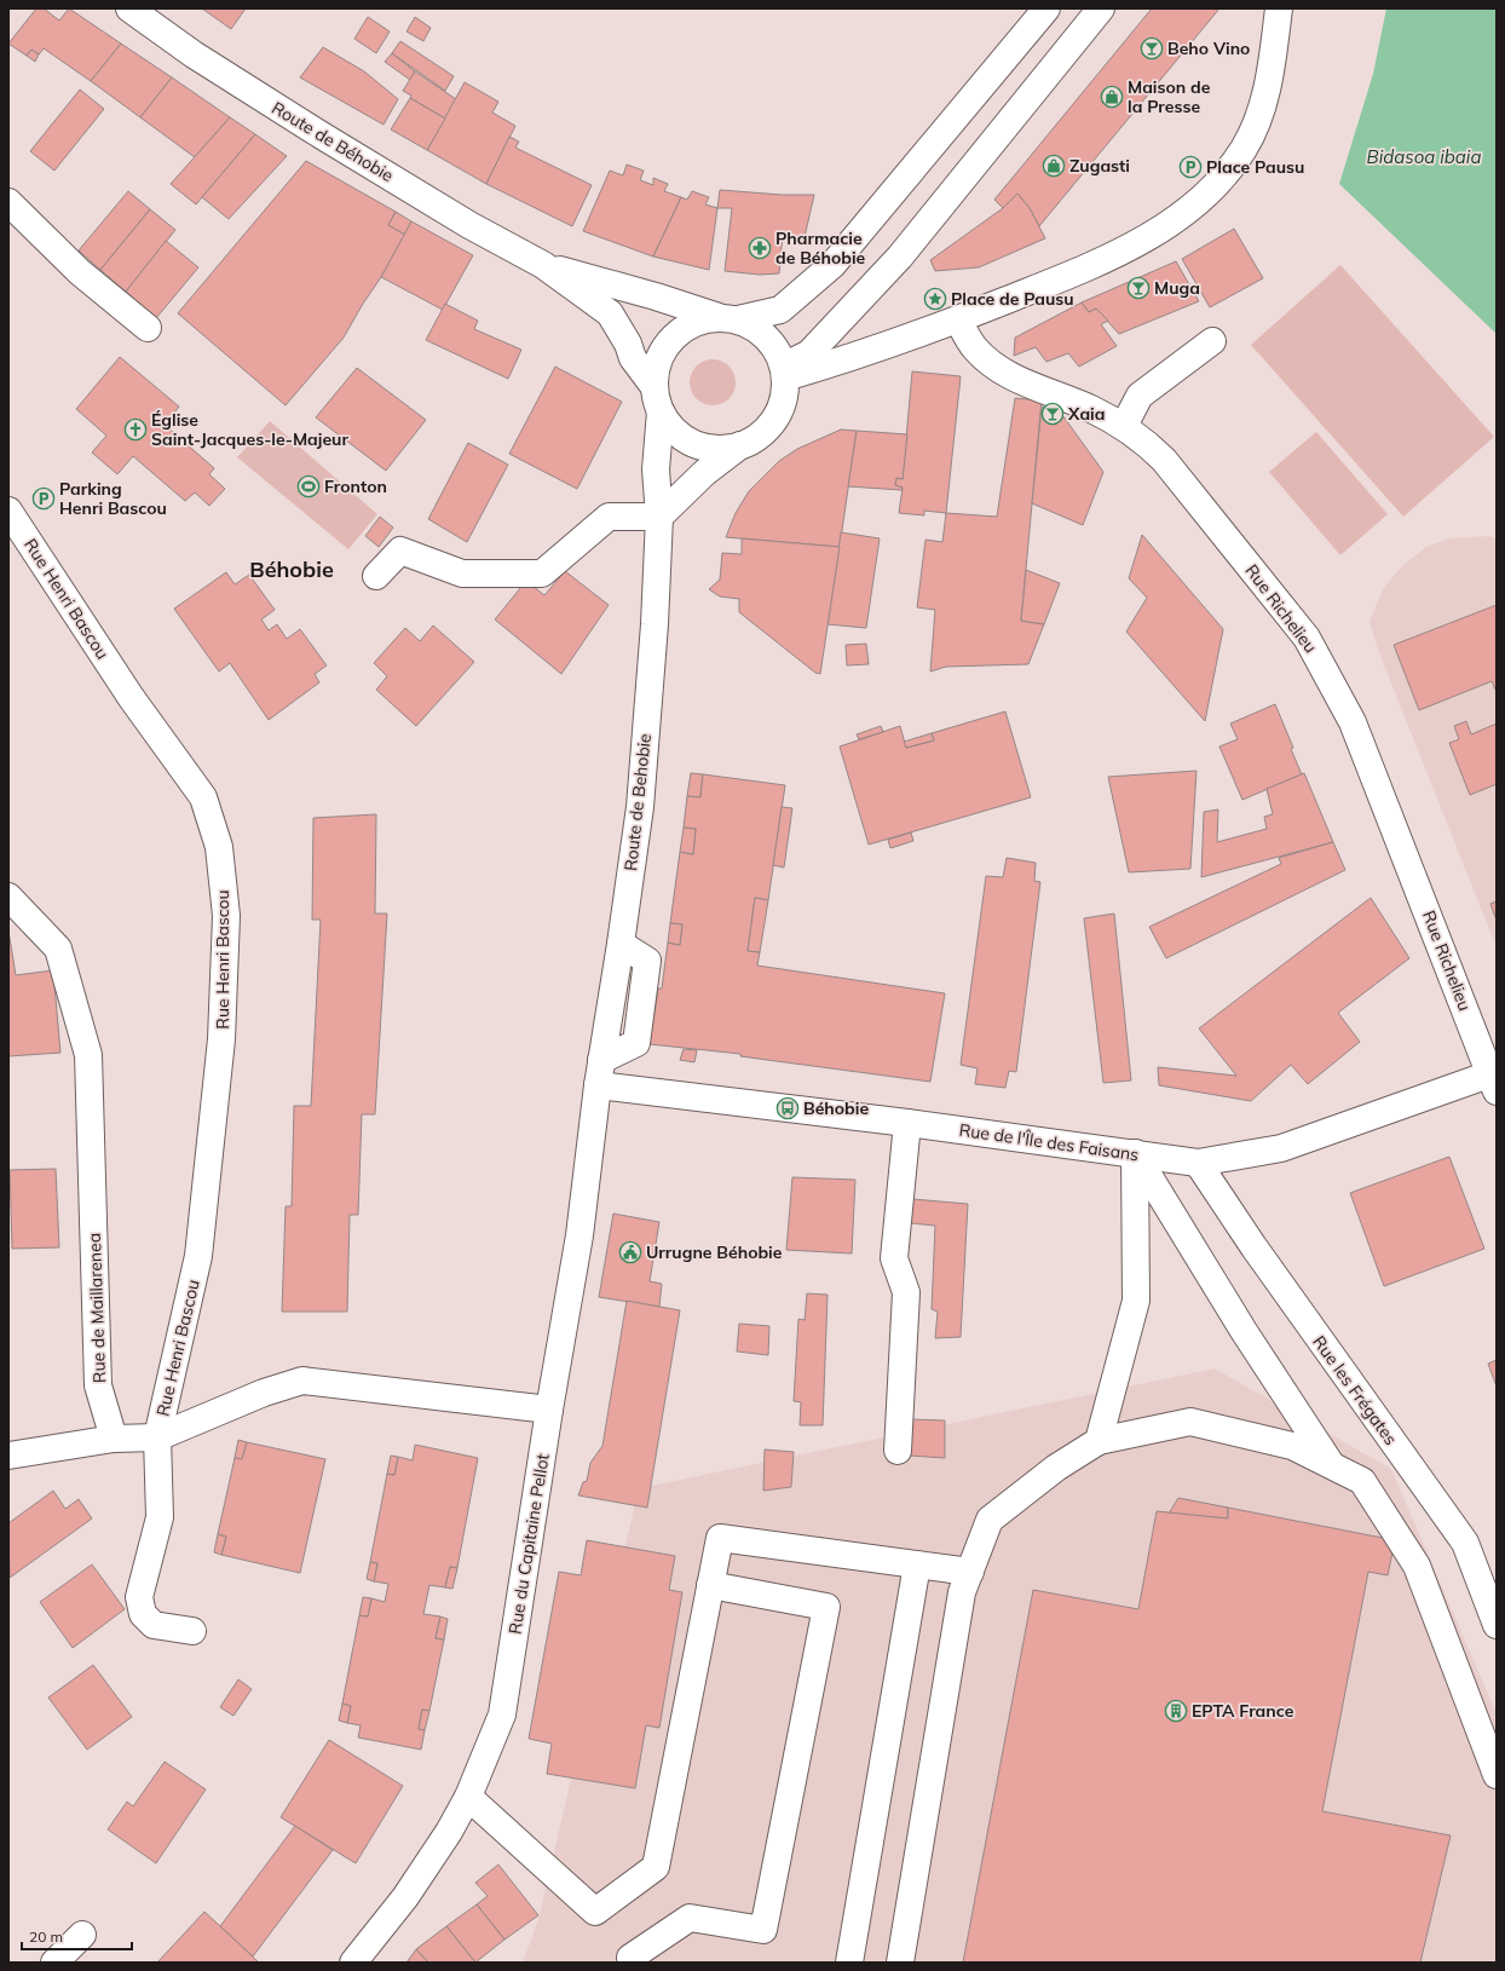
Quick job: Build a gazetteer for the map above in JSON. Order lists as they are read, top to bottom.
{
  "streets": {
    "street": [
      "Route de Béhobie",
      "Rue Henri Bascou",
      "Rue Richelieu",
      "Route de Behobie",
      "Rue de l'Île des Faisans",
      "Rue de Maillarenea",
      "Rue les Frégates",
      "Rue du Capitaine Pellot"
    ]
  },
  "crossings": [
    ["Route de Béhobie", "Route de Behobie"],
    ["Rue Richelieu", "Rue de l'Île des Faisans"],
    ["Route de Behobie", "Rue de l'Île des Faisans"],
    ["Route de Behobie", "Rue du Capitaine Pellot"],
    ["Rue de l'Île des Faisans", "Rue les Frégates"],
    ["Rue de l'Île des Faisans", "Rue du Capitaine Pellot"]
  ],
  "districts": ["Béhobie"],
  "water": ["Bidasoa ibaia"],
  "places": {
    "bar": ["Beho Vino", "Muga", "Xaia"],
    "shop": ["Maison de la Presse", "Zugasti"],
    "parking": ["Place Pausu", "Parking Henri Bascou"],
    "pharmacy": ["Pharmacie de Béhobie"],
    "place": ["Place de Pausu"],
    "church": ["Église Saint-Jacques-le-Majeur"],
    "sports": ["Fronton"],
    "bus stop": ["Béhobie"],
    "public building": ["Urrugne Béhobie"],
    "building": ["EPTA France"]
  },
  "scale_bar": "20 m"
}
